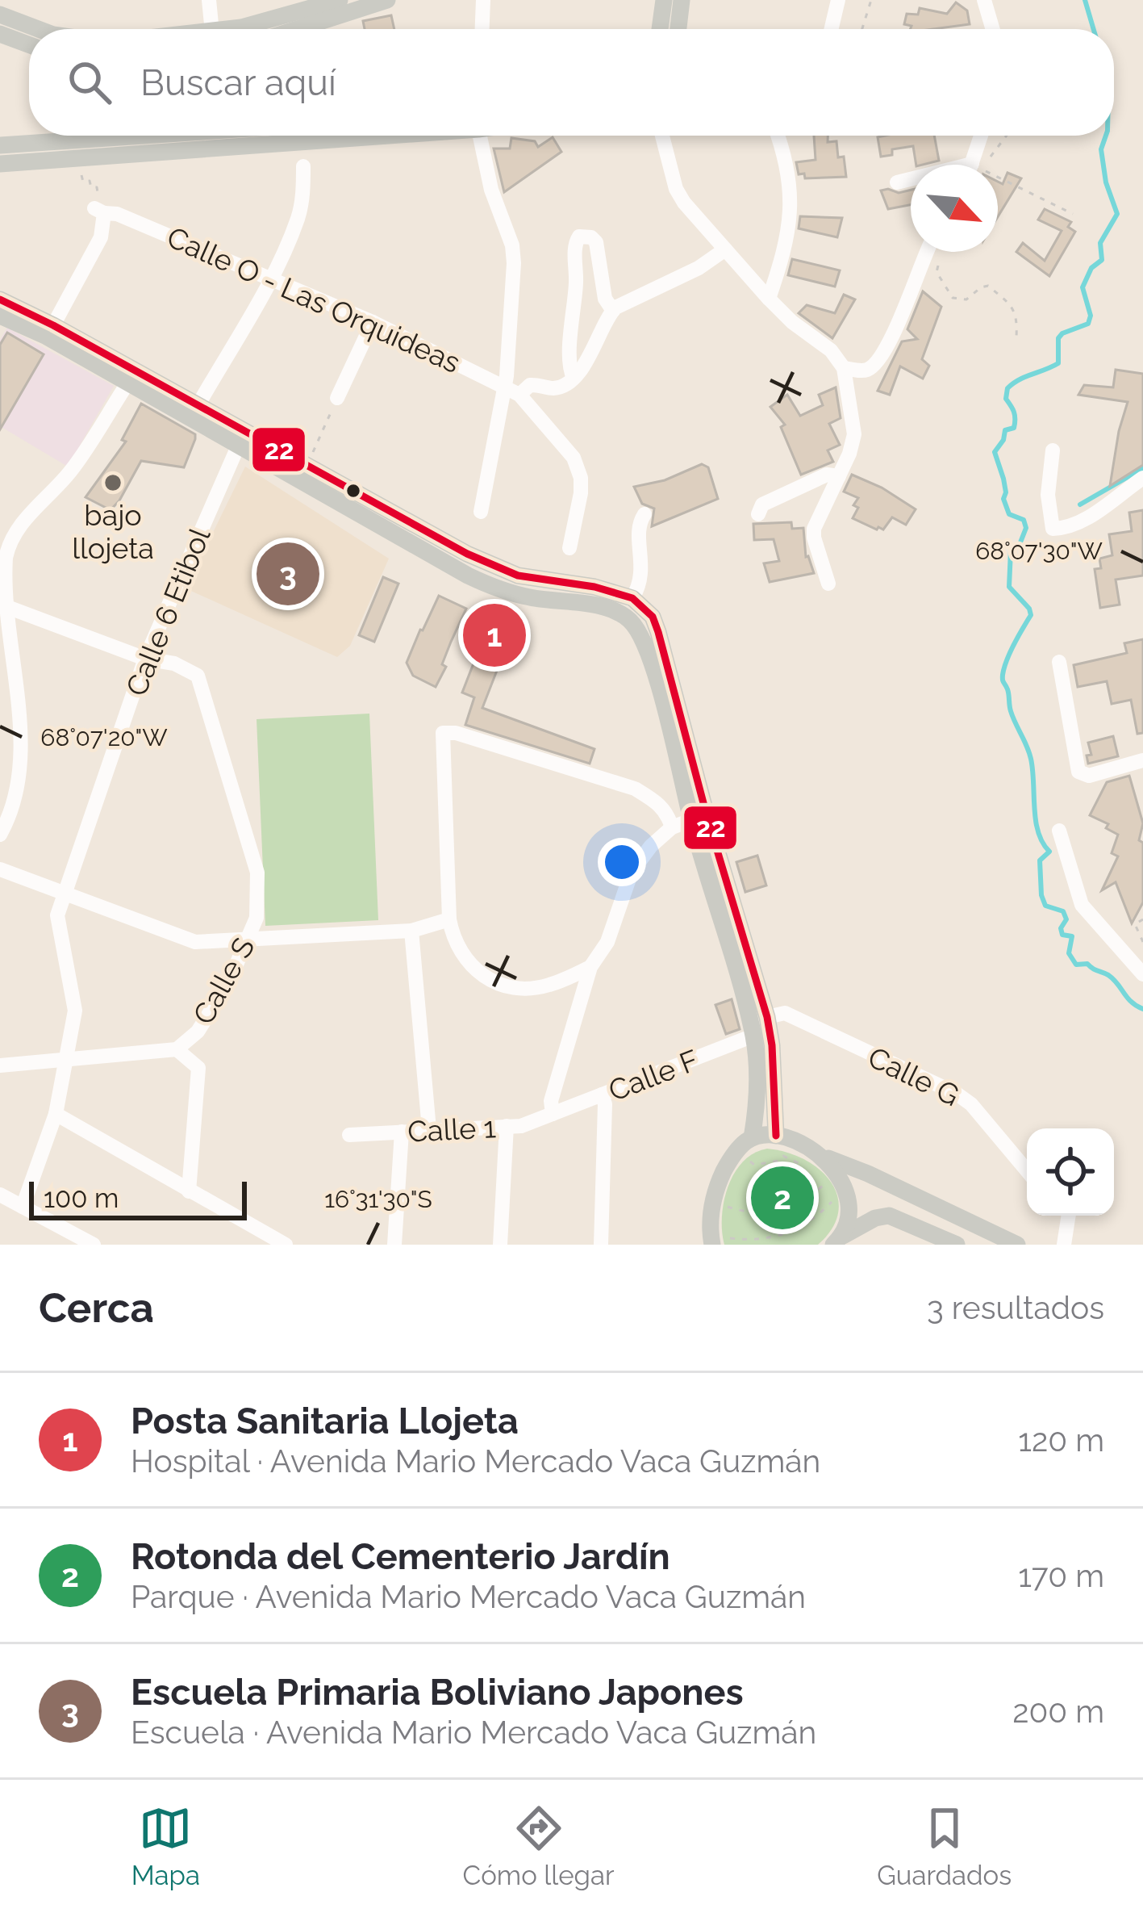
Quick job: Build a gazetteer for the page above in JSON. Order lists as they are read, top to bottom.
{
  "streets": {
    "street": [
      "Calle O - Las Orquideas",
      "Calle 6 Etibol",
      "Calle S",
      "Calle F",
      "Calle G",
      "Calle 1"
    ]
  },
  "crossings": [
    ["Calle 6 Etibol", "Calle S"],
    ["Calle F", "Calle 1"]
  ],
  "places": ["bajo llojeta"],
  "lines": ["transit line 22"],
  "scale_bar": "100 m",
  "north": "bottom right",
  "page": {
    "search": "Buscar aquí",
    "pins": ["3", "1", "2"],
    "scale": "100 m",
    "heading": ["Cerca", "3 resultados"],
    "list": [
      {
        "mark": "1",
        "name": "Posta Sanitaria Llojeta",
        "note": "Hospital · Avenida Mario Mercado Vaca Guzmán",
        "value": "120 m"
      },
      {
        "mark": "2",
        "name": "Rotonda del Cementerio Jardín",
        "note": "Parque · Avenida Mario Mercado Vaca Guzmán",
        "value": "170 m"
      },
      {
        "mark": "3",
        "name": "Escuela Primaria Boliviano Japones",
        "note": "Escuela · Avenida Mario Mercado Vaca Guzmán",
        "value": "200 m"
      }
    ],
    "nav": ["Mapa", "Cómo llegar", "Guardados"]
  },
  "coordinates": ["68°07'30\"W", "68°07'20\"W", "16°31'30\"S"]
}
